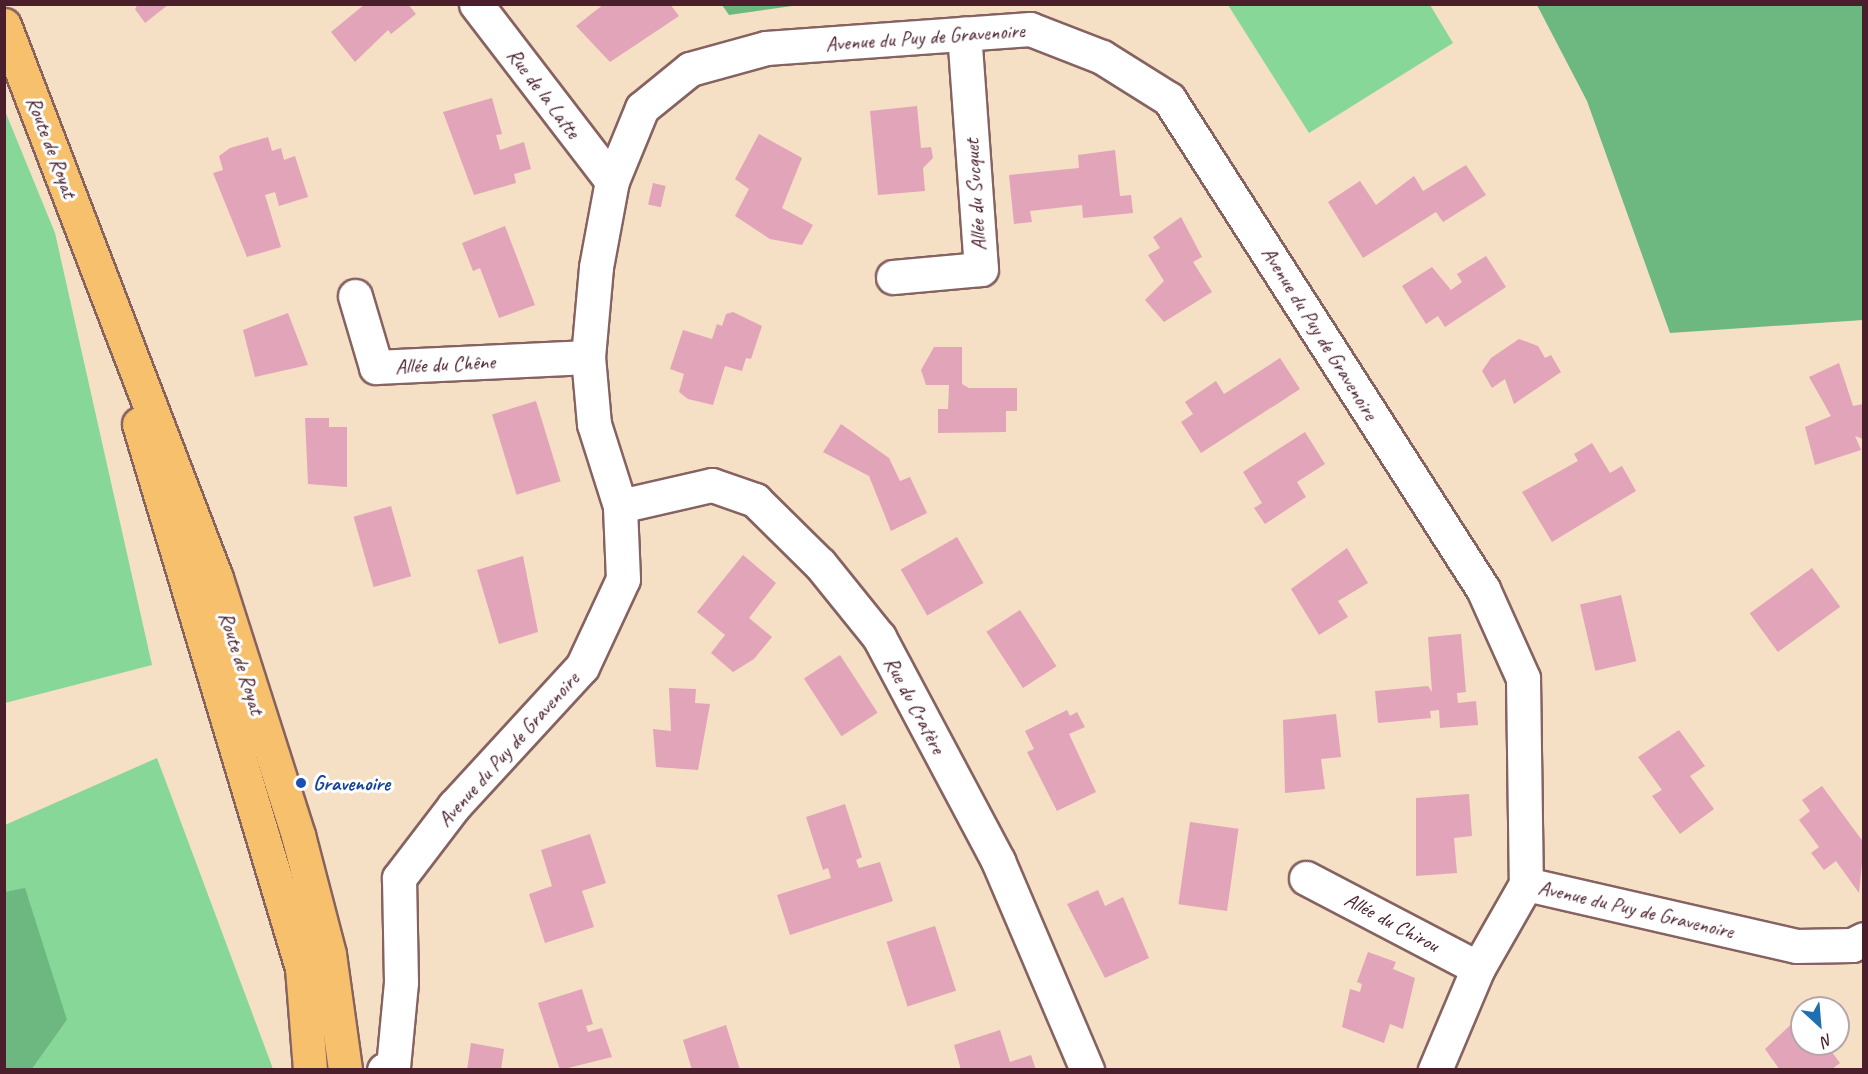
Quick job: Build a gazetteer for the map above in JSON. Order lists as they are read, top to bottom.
{
  "streets": {
    "main road": ["Route de Royat"],
    "street": [
      "Avenue du Puy de Gravenoire",
      "Rue de la Latte",
      "Allée du Sucquet",
      "Allée du Chêne",
      "Rue du Cratère",
      "Allée du Chirou"
    ]
  },
  "crossings": [
    ["Avenue du Puy de Gravenoire", "Rue de la Latte"],
    ["Avenue du Puy de Gravenoire", "Allée du Sucquet"],
    ["Avenue du Puy de Gravenoire", "Allée du Chêne"],
    ["Avenue du Puy de Gravenoire", "Rue du Cratère"]
  ],
  "places": ["Gravenoire"],
  "north": "bottom right"
}
